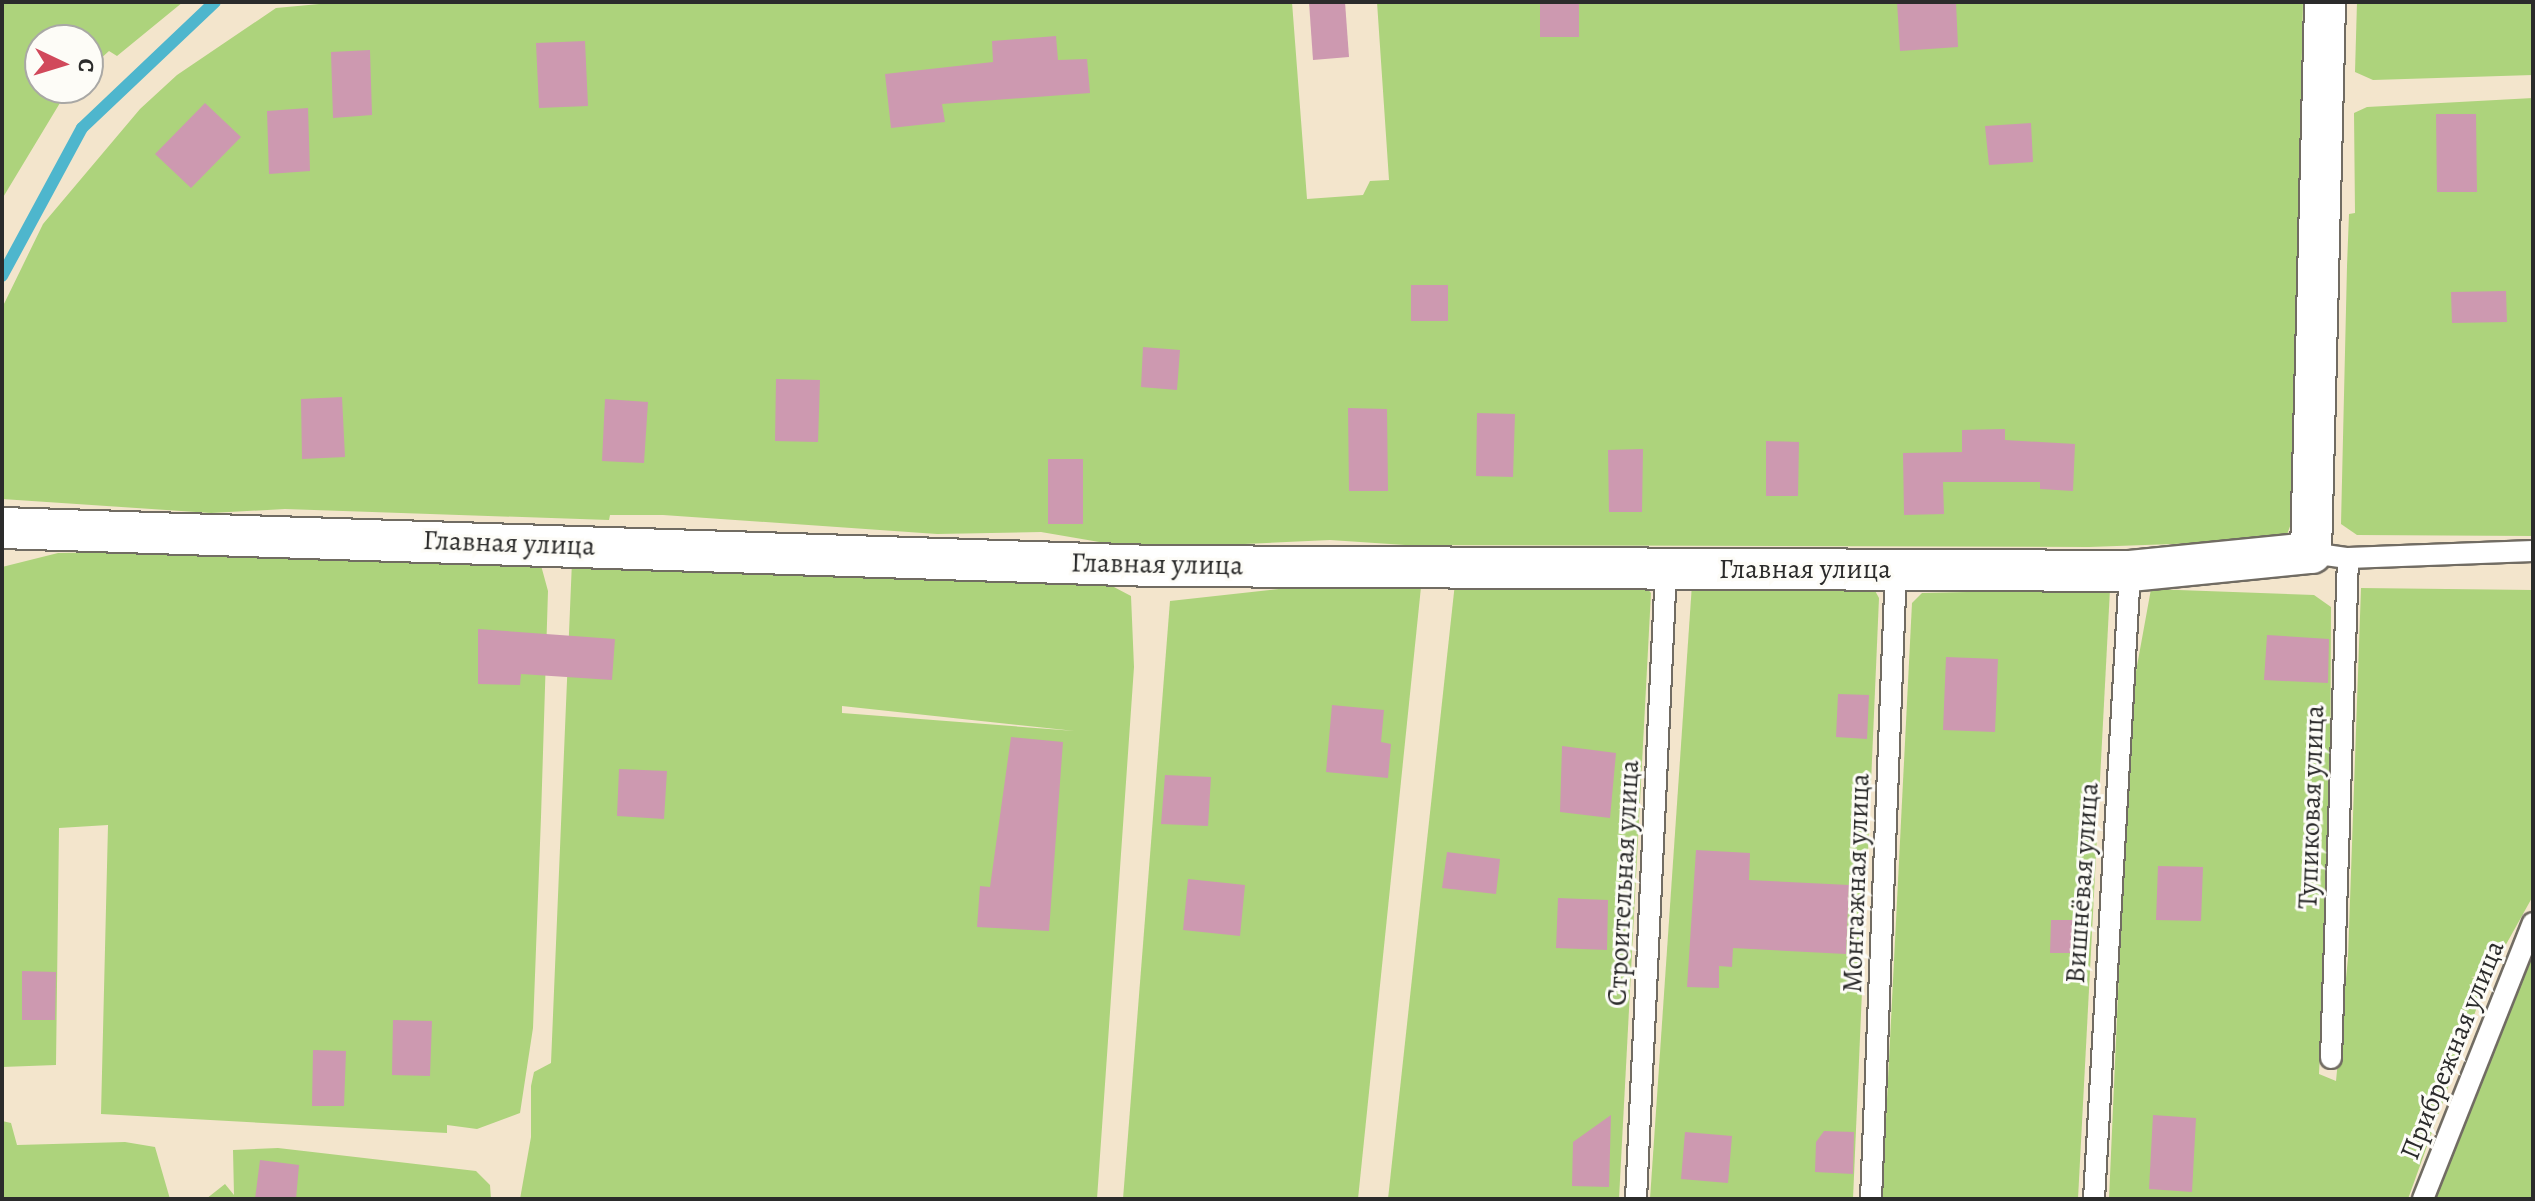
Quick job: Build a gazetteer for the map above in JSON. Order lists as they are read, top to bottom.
{
  "streets": {
    "street": ["Главная улица"],
    "lane": [
      "Тупиковая улица",
      "Строительная улица",
      "Монтажная улица",
      "Вишнёвая улица",
      "Прибрежная улица"
    ]
  },
  "crossings": [
    ["Главная улица", "Тупиковая улица"],
    ["Главная улица", "Строительная улица"],
    ["Главная улица", "Монтажная улица"],
    ["Главная улица", "Вишнёвая улица"]
  ],
  "north": "right"
}
